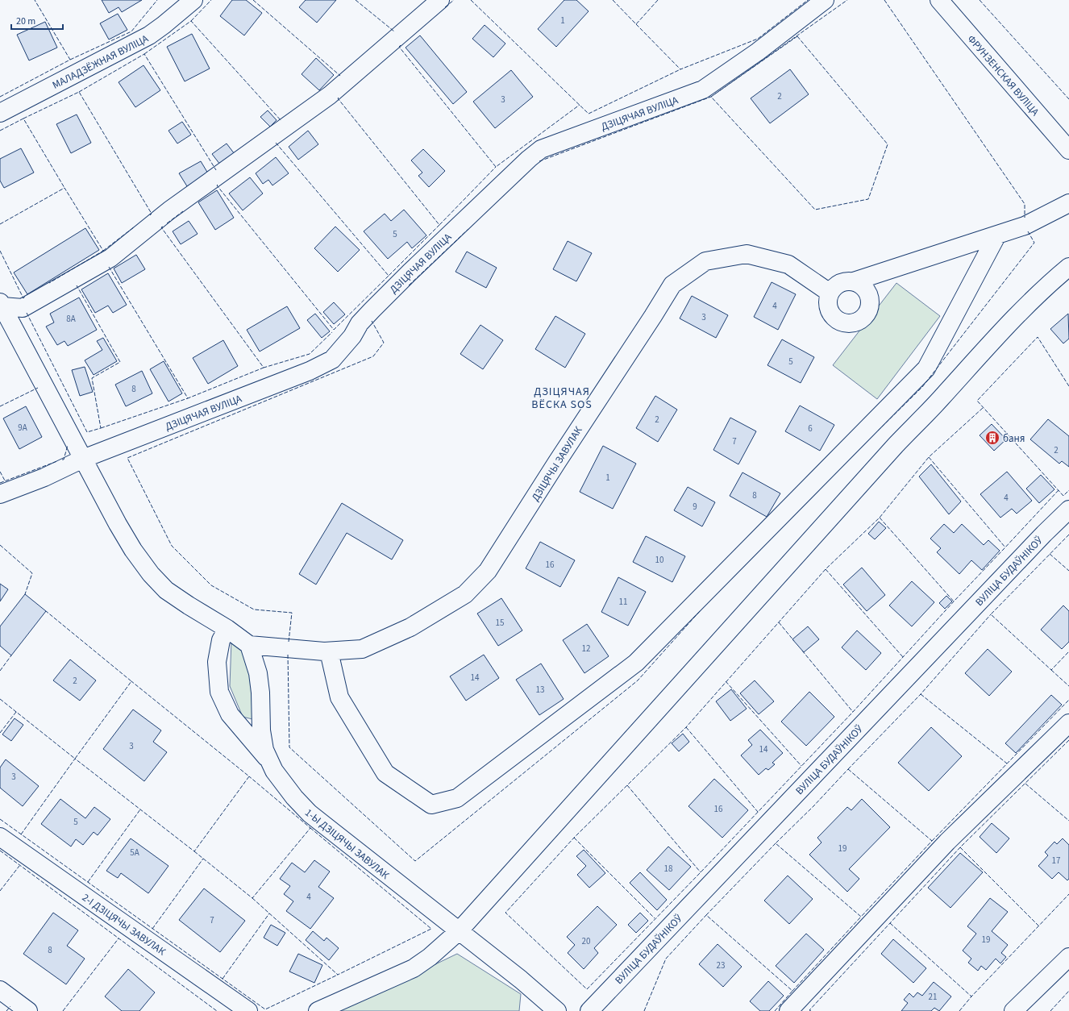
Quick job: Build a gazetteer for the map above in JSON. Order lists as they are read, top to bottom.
{
  "streets": {
    "street": [
      "МАЛАДЗЁЖНАЯ ВУЛІЦА",
      "ФРУНЗЕНСКАЯ ВУЛІЦА",
      "ДЗІЦЯЧАЯ ВУЛІЦА",
      "ДЗІЦЯЧЫ ЗАВУЛАК",
      "ВУЛІЦА БУДАЎНІКОЎ",
      "1-Ы ДЗІЦЯЧЫ ЗАВУЛАК",
      "2-І ДЗІЦЯЧЫ ЗАВУЛАК"
    ]
  },
  "crossings": [
    ["ДЗІЦЯЧЫ ЗАВУЛАК", "1-Ы ДЗІЦЯЧЫ ЗАВУЛАК"]
  ],
  "districts": ["ДЗІЦЯЧАЯ ВЁСКА SOS"],
  "places": {
    "building": ["баня"]
  },
  "house_numbers": [
    "1",
    "2",
    "3",
    "5",
    "4",
    "3",
    "8А",
    "5",
    "8",
    "2",
    "9А",
    "6",
    "7",
    "2",
    "1",
    "8",
    "4",
    "9",
    "10",
    "16",
    "11",
    "15",
    "12",
    "14",
    "2",
    "13",
    "3",
    "14",
    "3",
    "16",
    "5",
    "19",
    "5А",
    "17",
    "18",
    "4",
    "7",
    "19",
    "20",
    "8",
    "23",
    "21"
  ],
  "scale_bar": "20 m"
}
